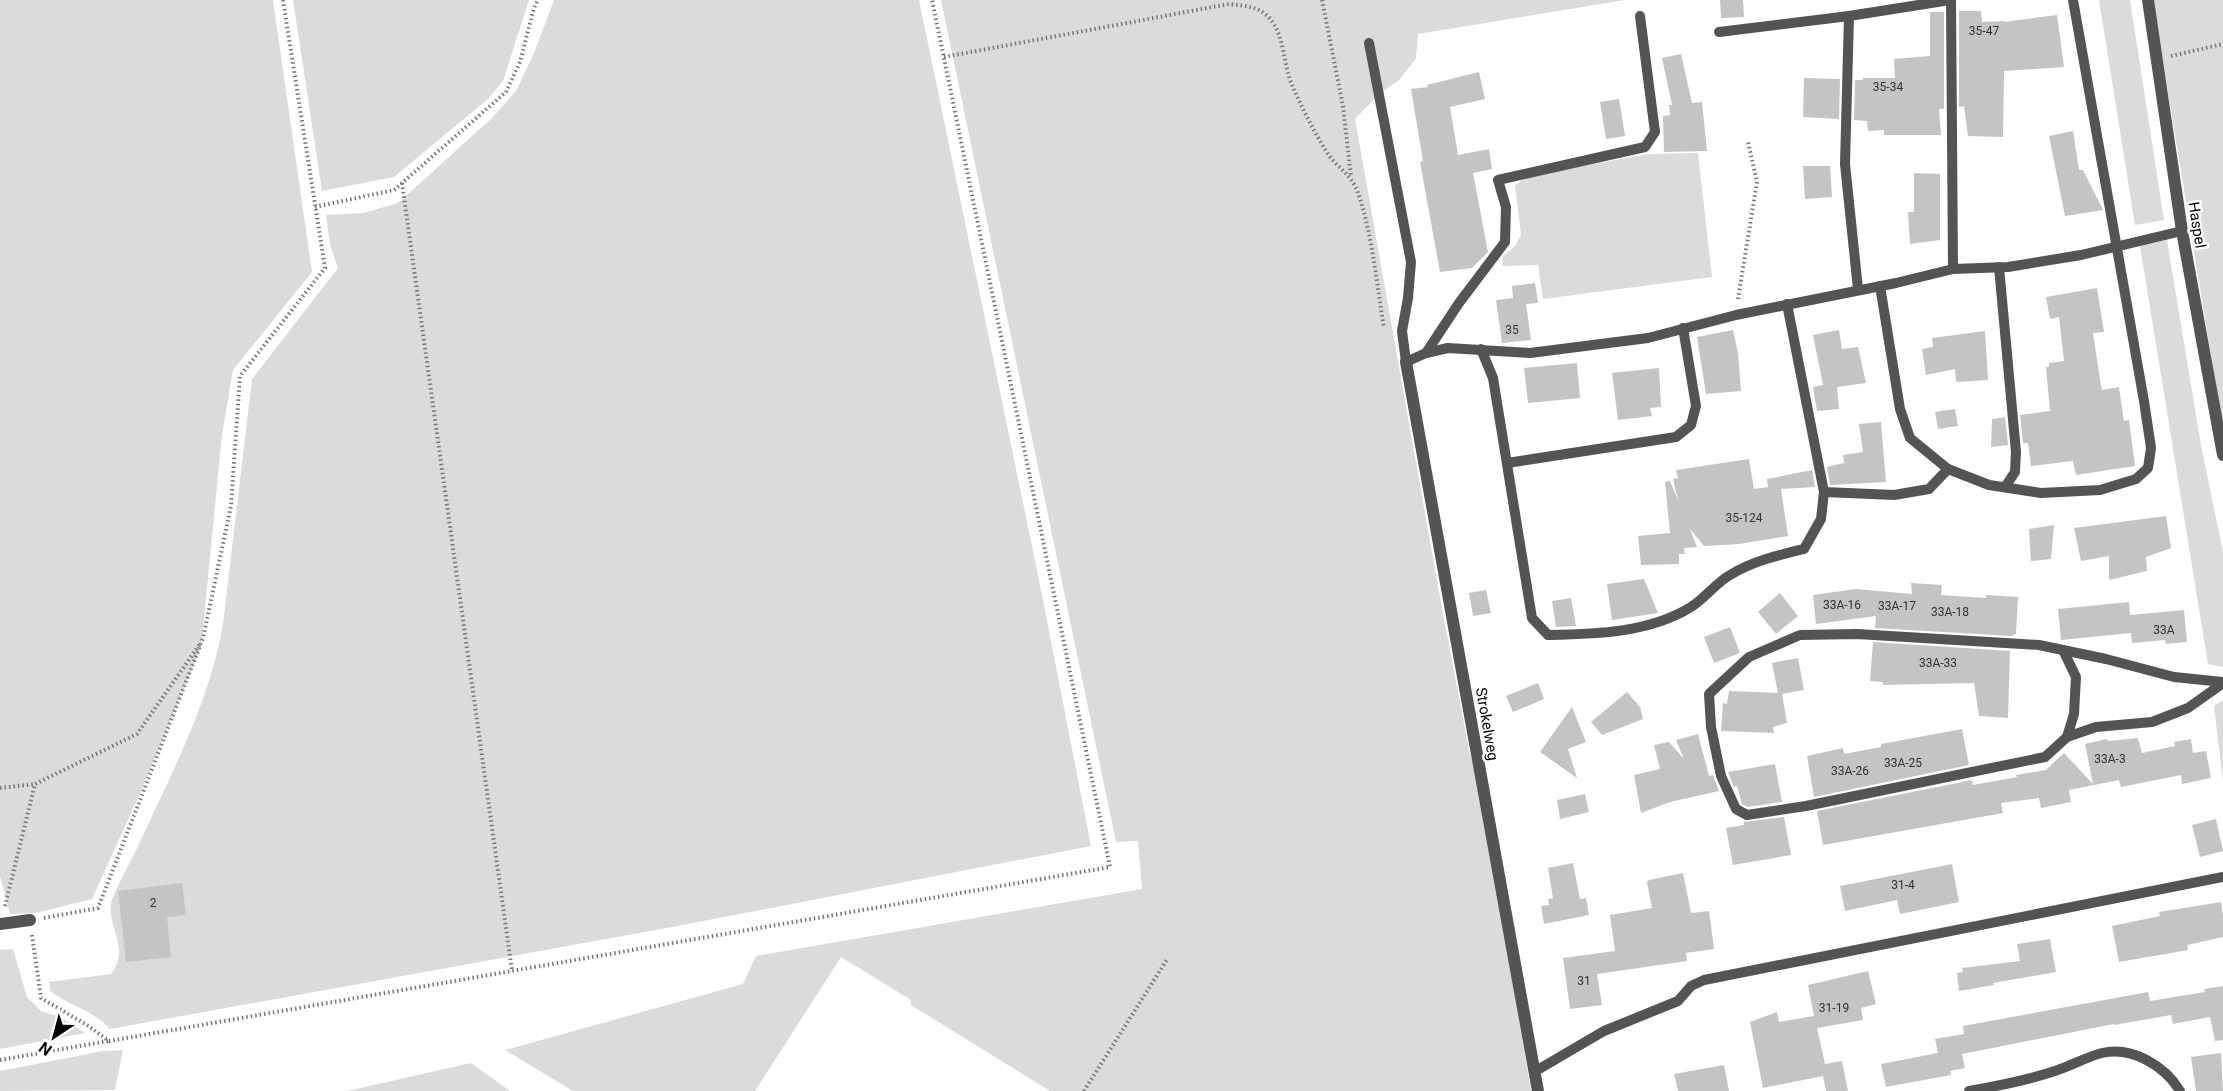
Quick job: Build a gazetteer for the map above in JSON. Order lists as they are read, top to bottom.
{
  "streets": {
    "street": ["Haspel", "Strokelweg"]
  },
  "house_numbers": [
    "35-47",
    "35-34",
    "35",
    "35-124",
    "33A-16",
    "33A-17",
    "33A-18",
    "33A",
    "33A-33",
    "33A-3",
    "33A-25",
    "33A-26",
    "31-4",
    "2",
    "31",
    "31-19"
  ],
  "north": "bottom left"
}
